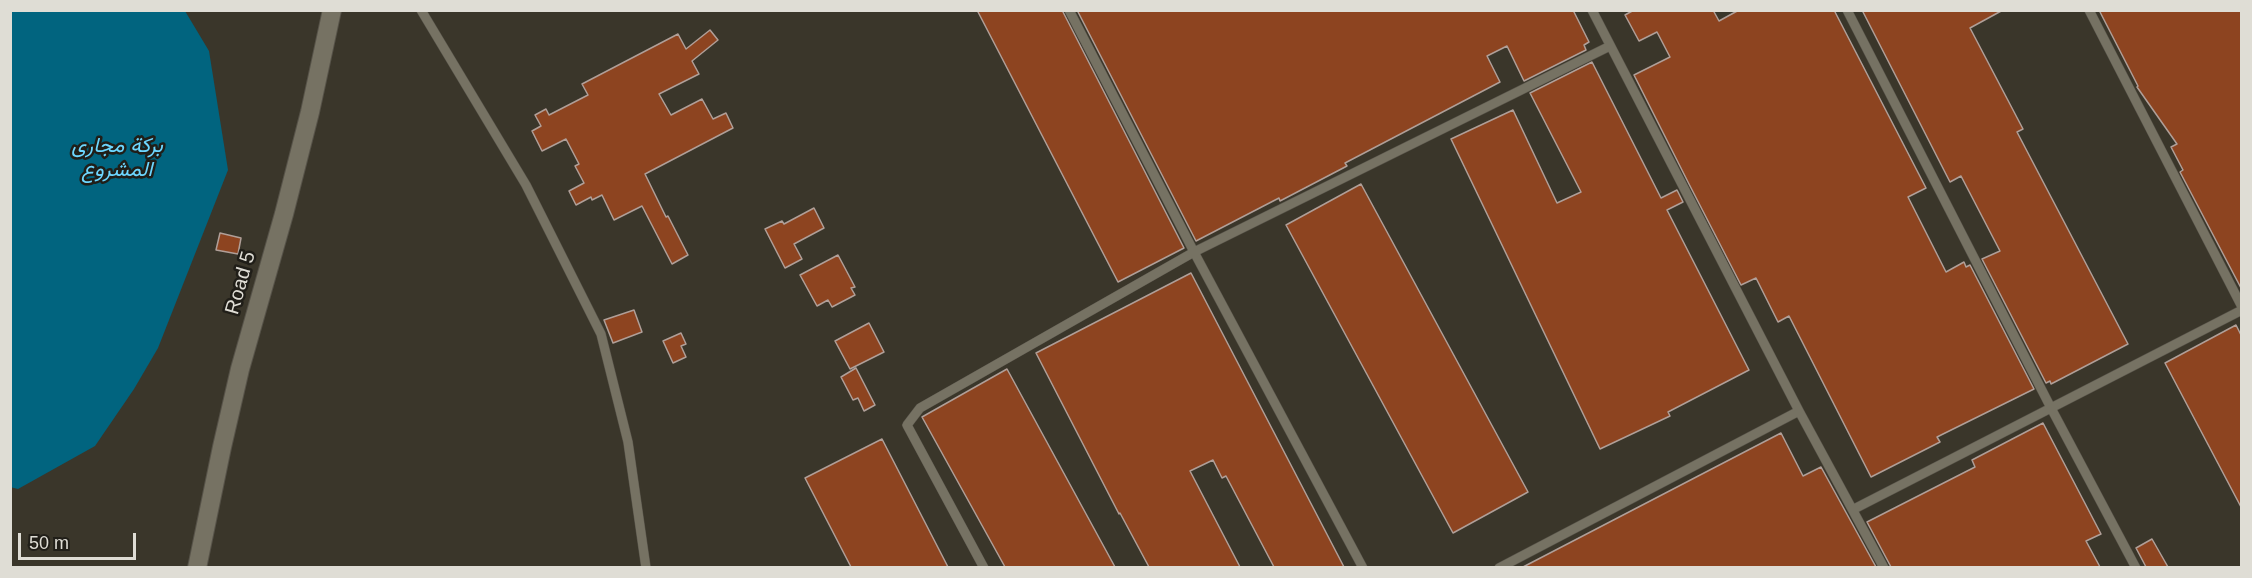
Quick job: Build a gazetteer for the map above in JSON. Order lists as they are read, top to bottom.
{
  "streets": {
    "main road": ["Road 5"]
  },
  "water": ["بركة مجارى المشروع"],
  "scale_bar": "50 m"
}
